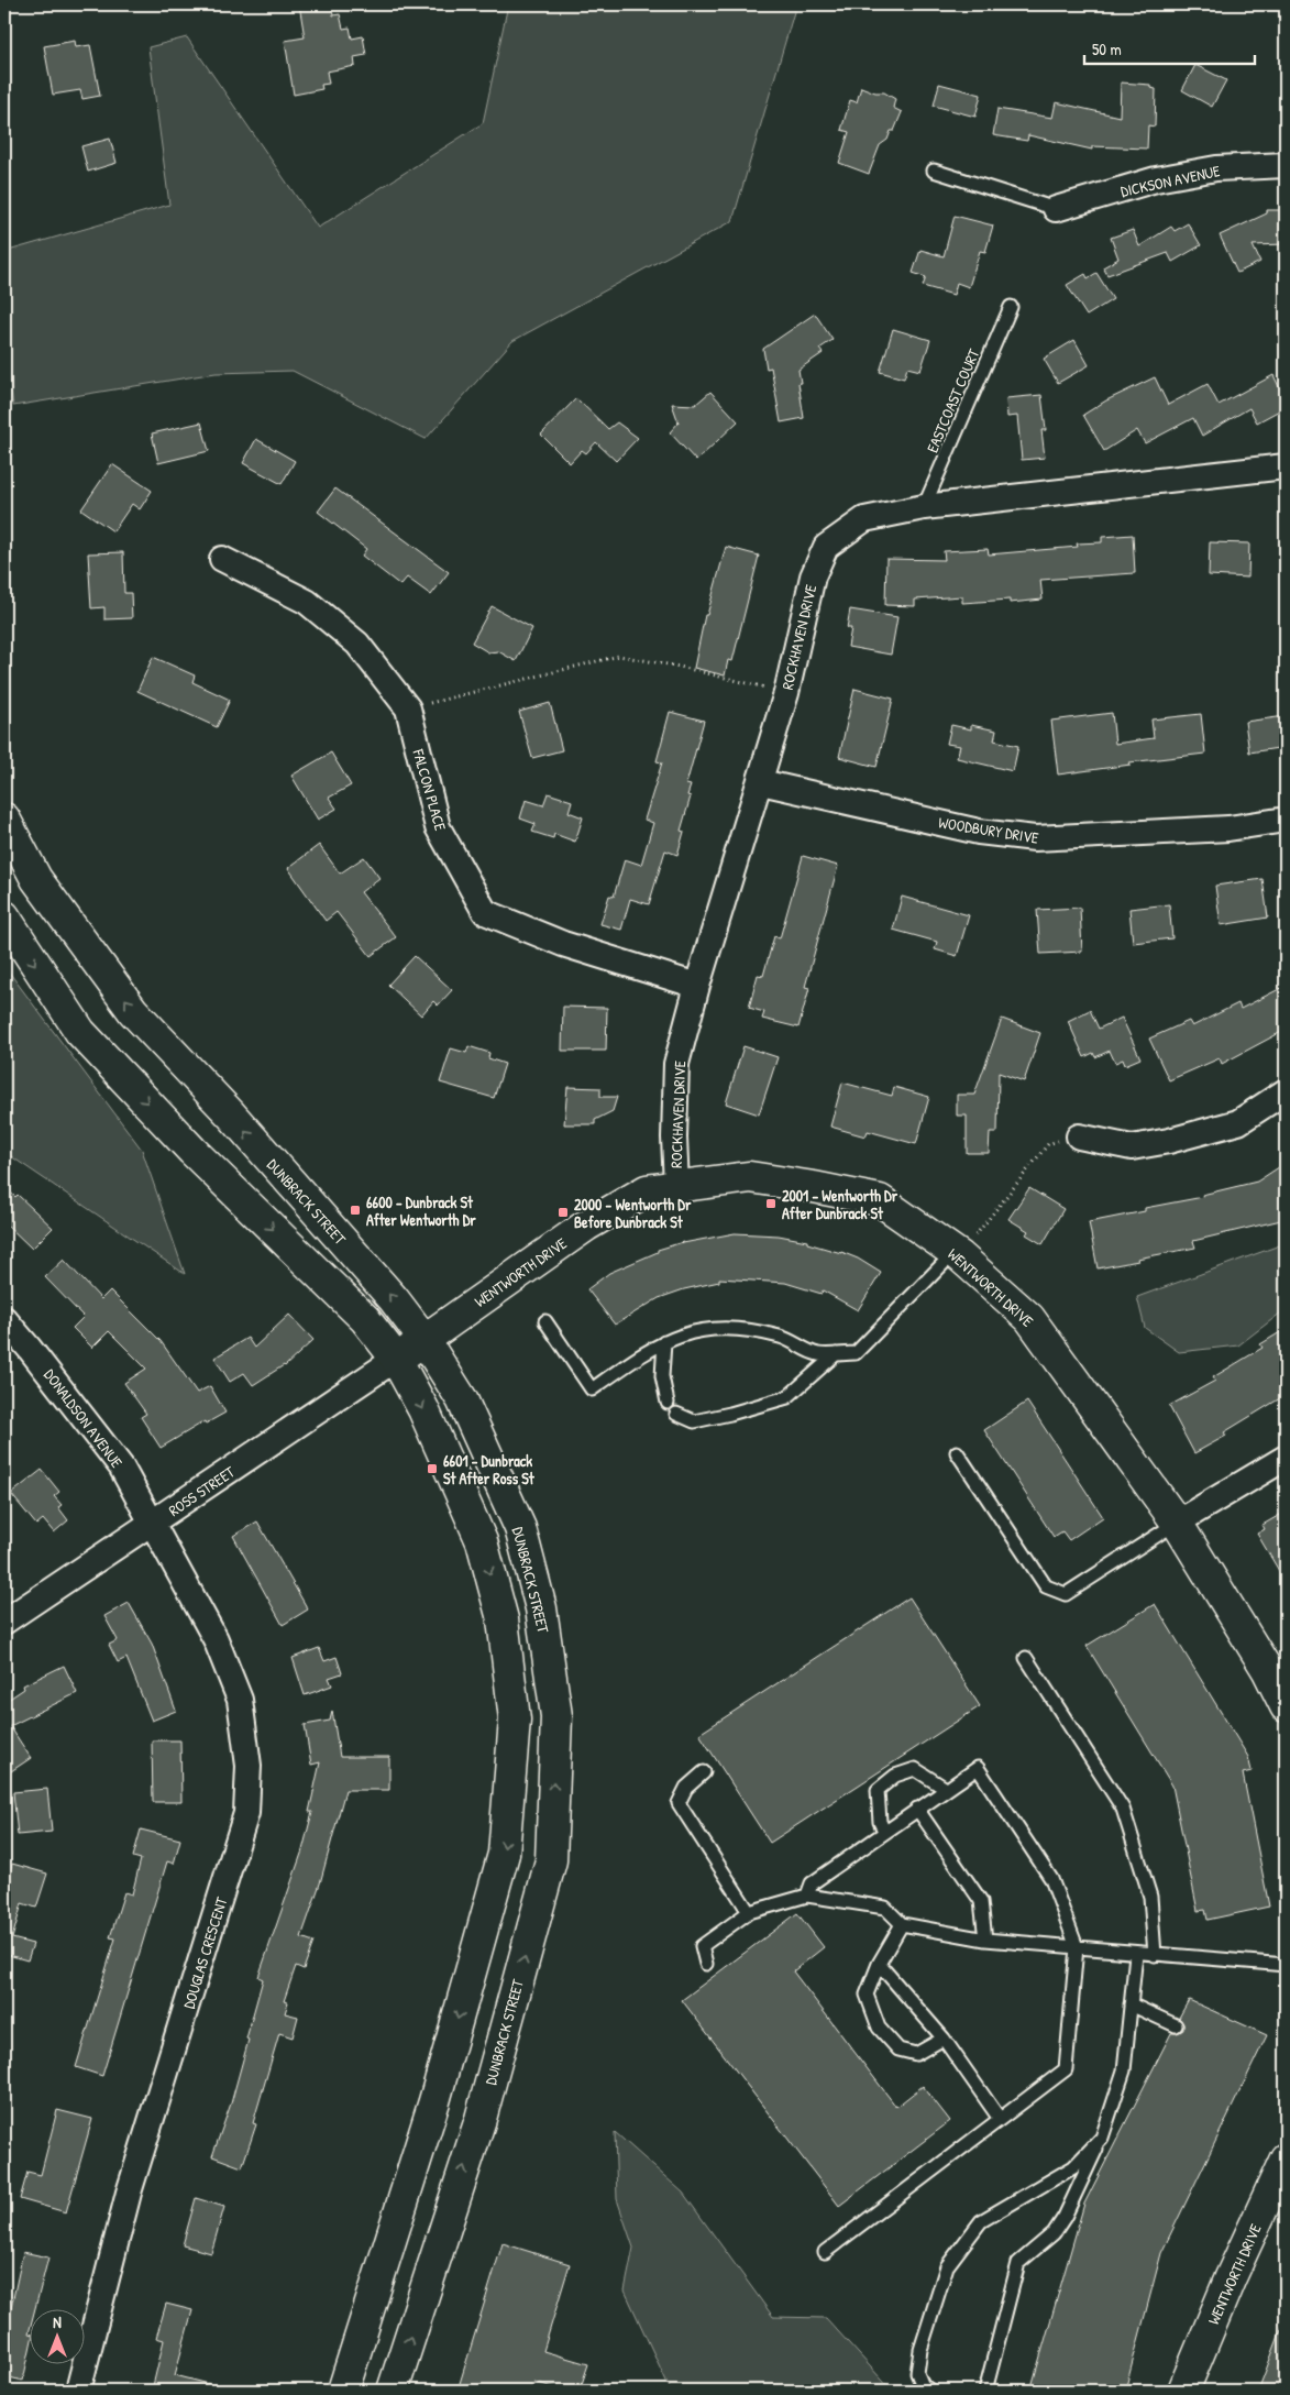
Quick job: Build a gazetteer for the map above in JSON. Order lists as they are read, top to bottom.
{
  "streets": {
    "main road": ["DUNBRACK STREET", "WENTWORTH DRIVE"],
    "street": [
      "DICKSON AVENUE",
      "ROCKHAVEN DRIVE",
      "FALCON PLACE",
      "WOODBURY DRIVE",
      "DONALDSON AVENUE",
      "ROSS STREET",
      "DOUGLAS CRESCENT"
    ],
    "lane": ["EASTCOAST COURT"]
  },
  "crossings": [
    ["EASTCOAST COURT", "ROCKHAVEN DRIVE"],
    ["ROCKHAVEN DRIVE", "FALCON PLACE"],
    ["ROCKHAVEN DRIVE", "WOODBURY DRIVE"],
    ["ROCKHAVEN DRIVE", "WENTWORTH DRIVE"],
    ["DUNBRACK STREET", "WENTWORTH DRIVE"],
    ["WENTWORTH DRIVE", "ROSS STREET"],
    ["DONALDSON AVENUE", "ROSS STREET"],
    ["DONALDSON AVENUE", "DOUGLAS CRESCENT"],
    ["ROSS STREET", "DOUGLAS CRESCENT"]
  ],
  "places": {
    "transit": [
      "2001 - Wentworth Dr After Dunbrack St",
      "6600 - Dunbrack St After Wentworth Dr",
      "2000 - Wentworth Dr Before Dunbrack St",
      "6601 - Dunbrack St After Ross St"
    ]
  },
  "scale_bar": "50 m",
  "north": "top"
}
